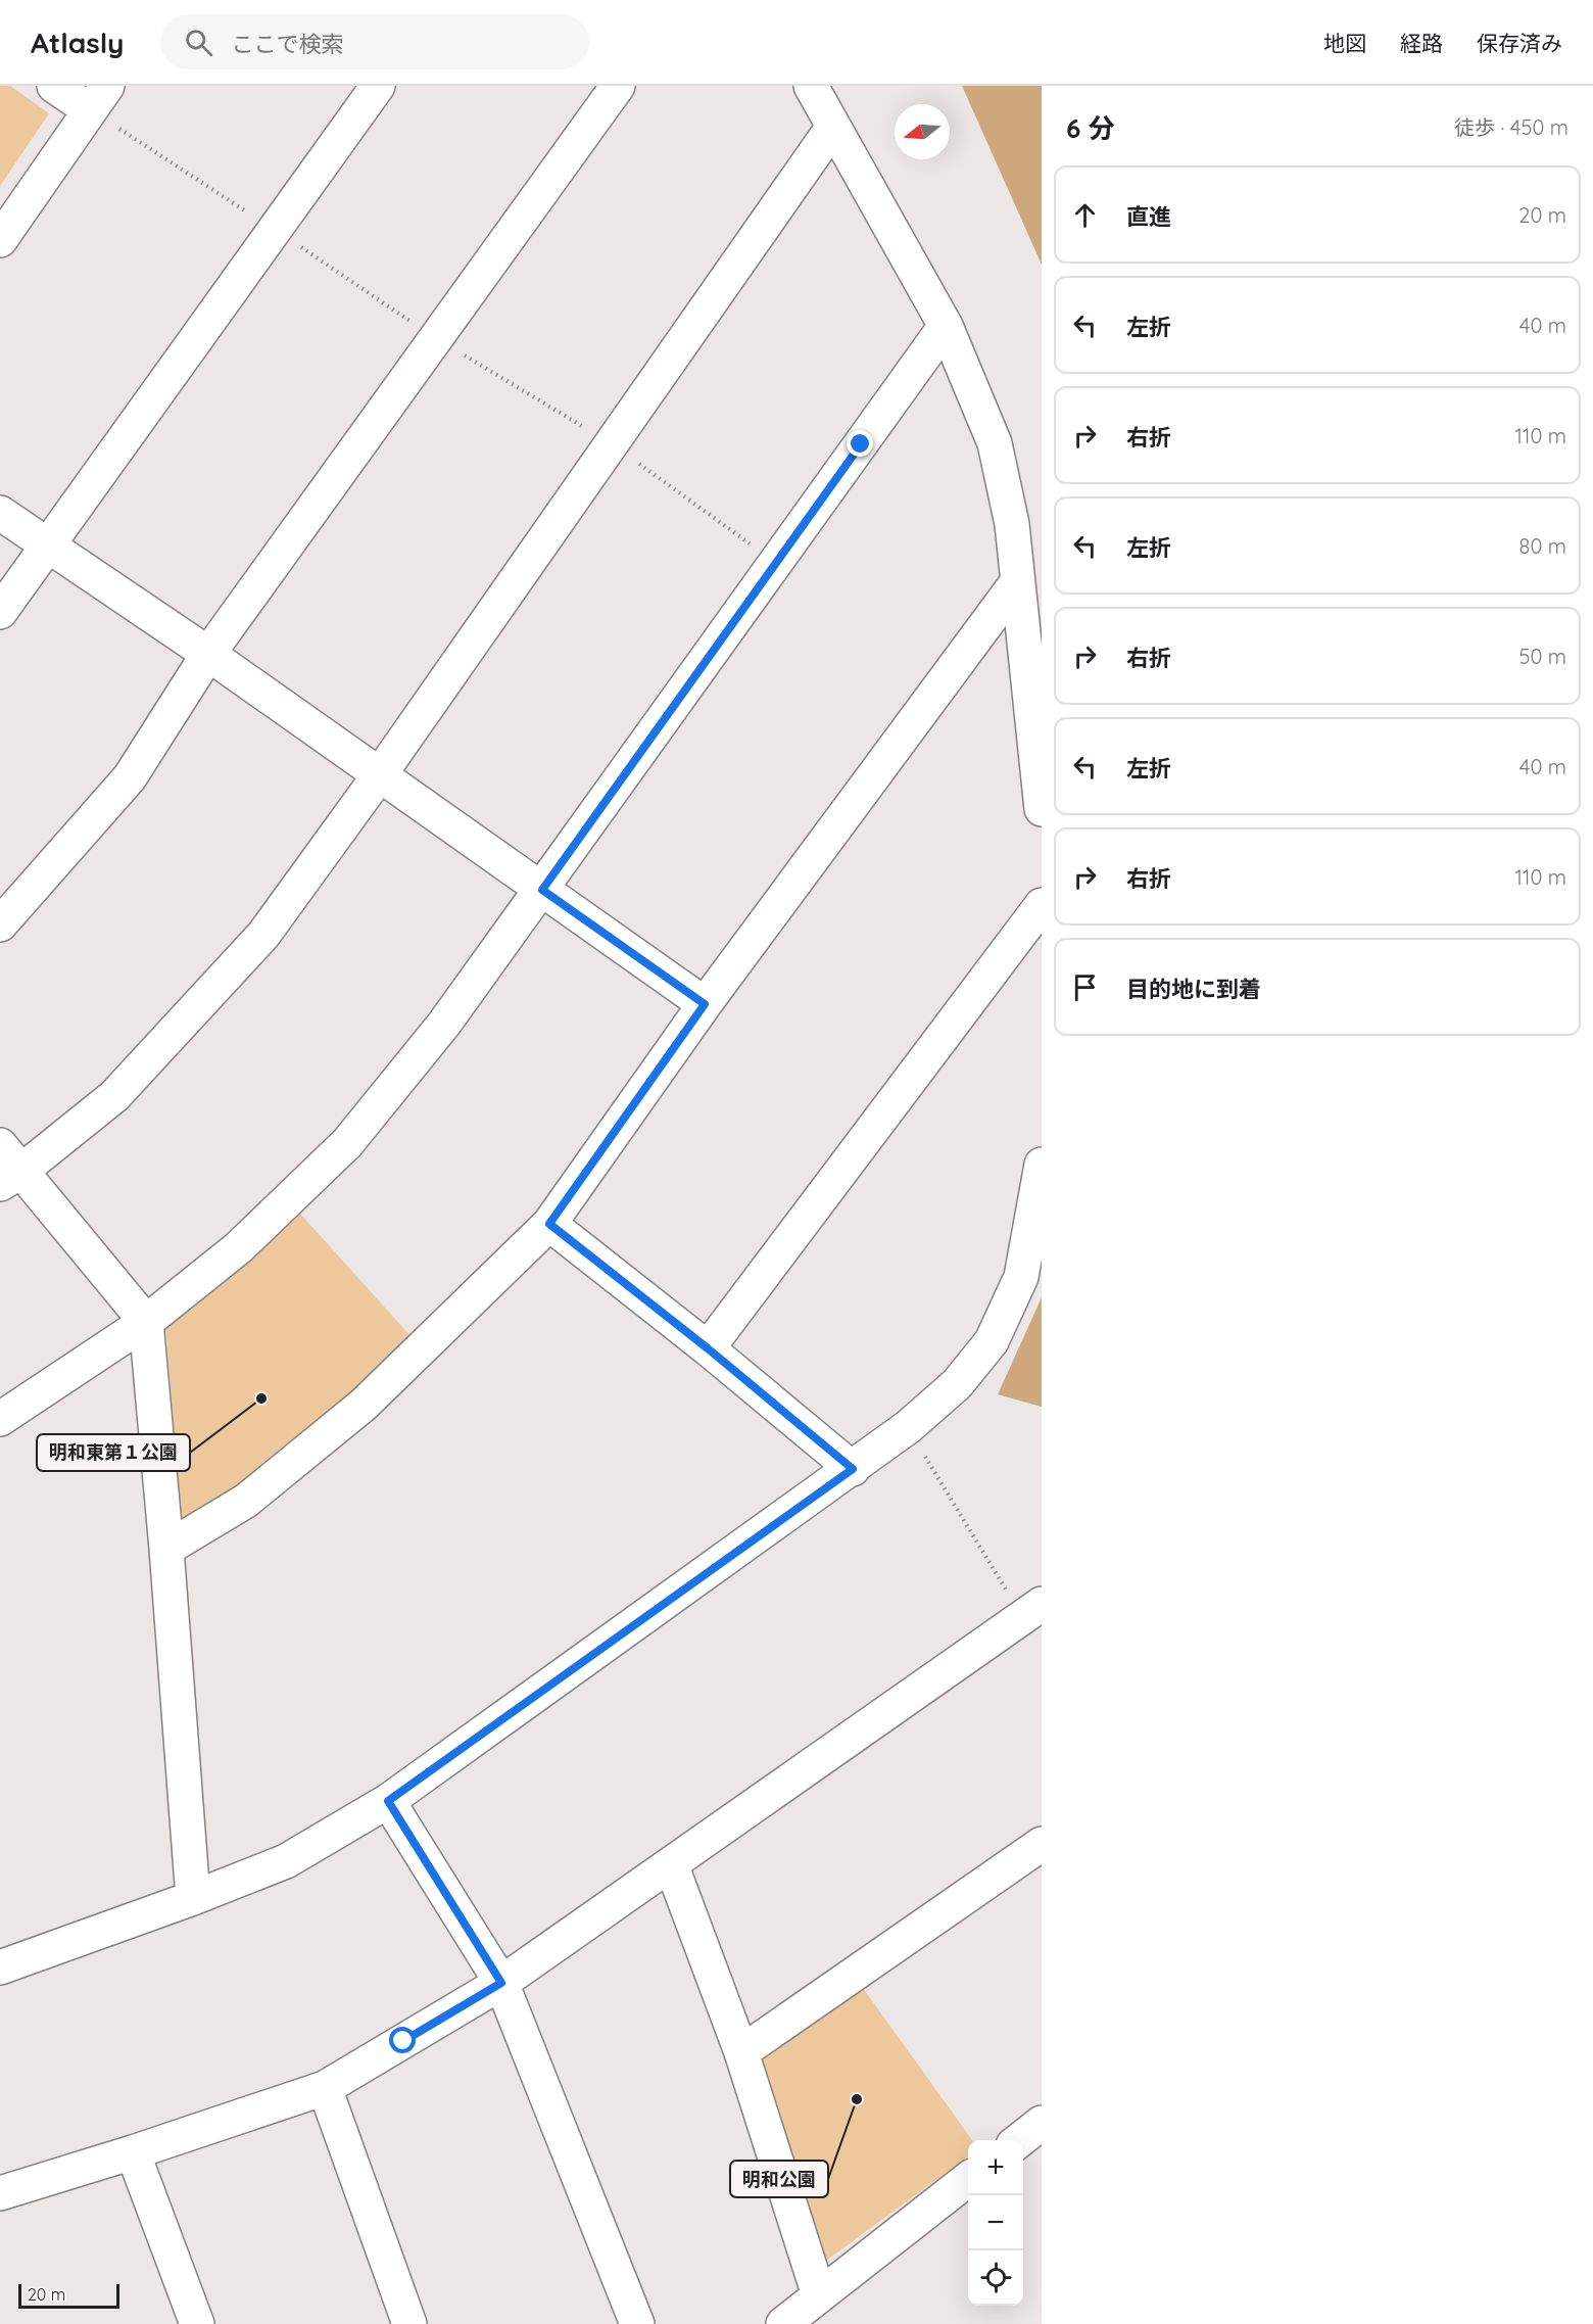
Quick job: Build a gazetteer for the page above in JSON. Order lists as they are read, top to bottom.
{
  "places": ["明和東第１公園", "明和公園"],
  "scale_bar": "20 m",
  "north": "left",
  "page": {
    "header": "Atlasly",
    "search": "ここで検索",
    "nav": ["地図", "経路", "保存済み"],
    "heading": ["6 分", "徒歩 · 450 m"],
    "list": [
      ["直進", "20 m"],
      ["左折", "40 m"],
      ["右折", "110 m"],
      ["左折", "80 m"],
      ["右折", "50 m"],
      ["左折", "40 m"],
      ["右折", "110 m"],
      "目的地に到着"
    ],
    "map_buttons": ["+", "−"],
    "scale": "20 m"
  }
}
